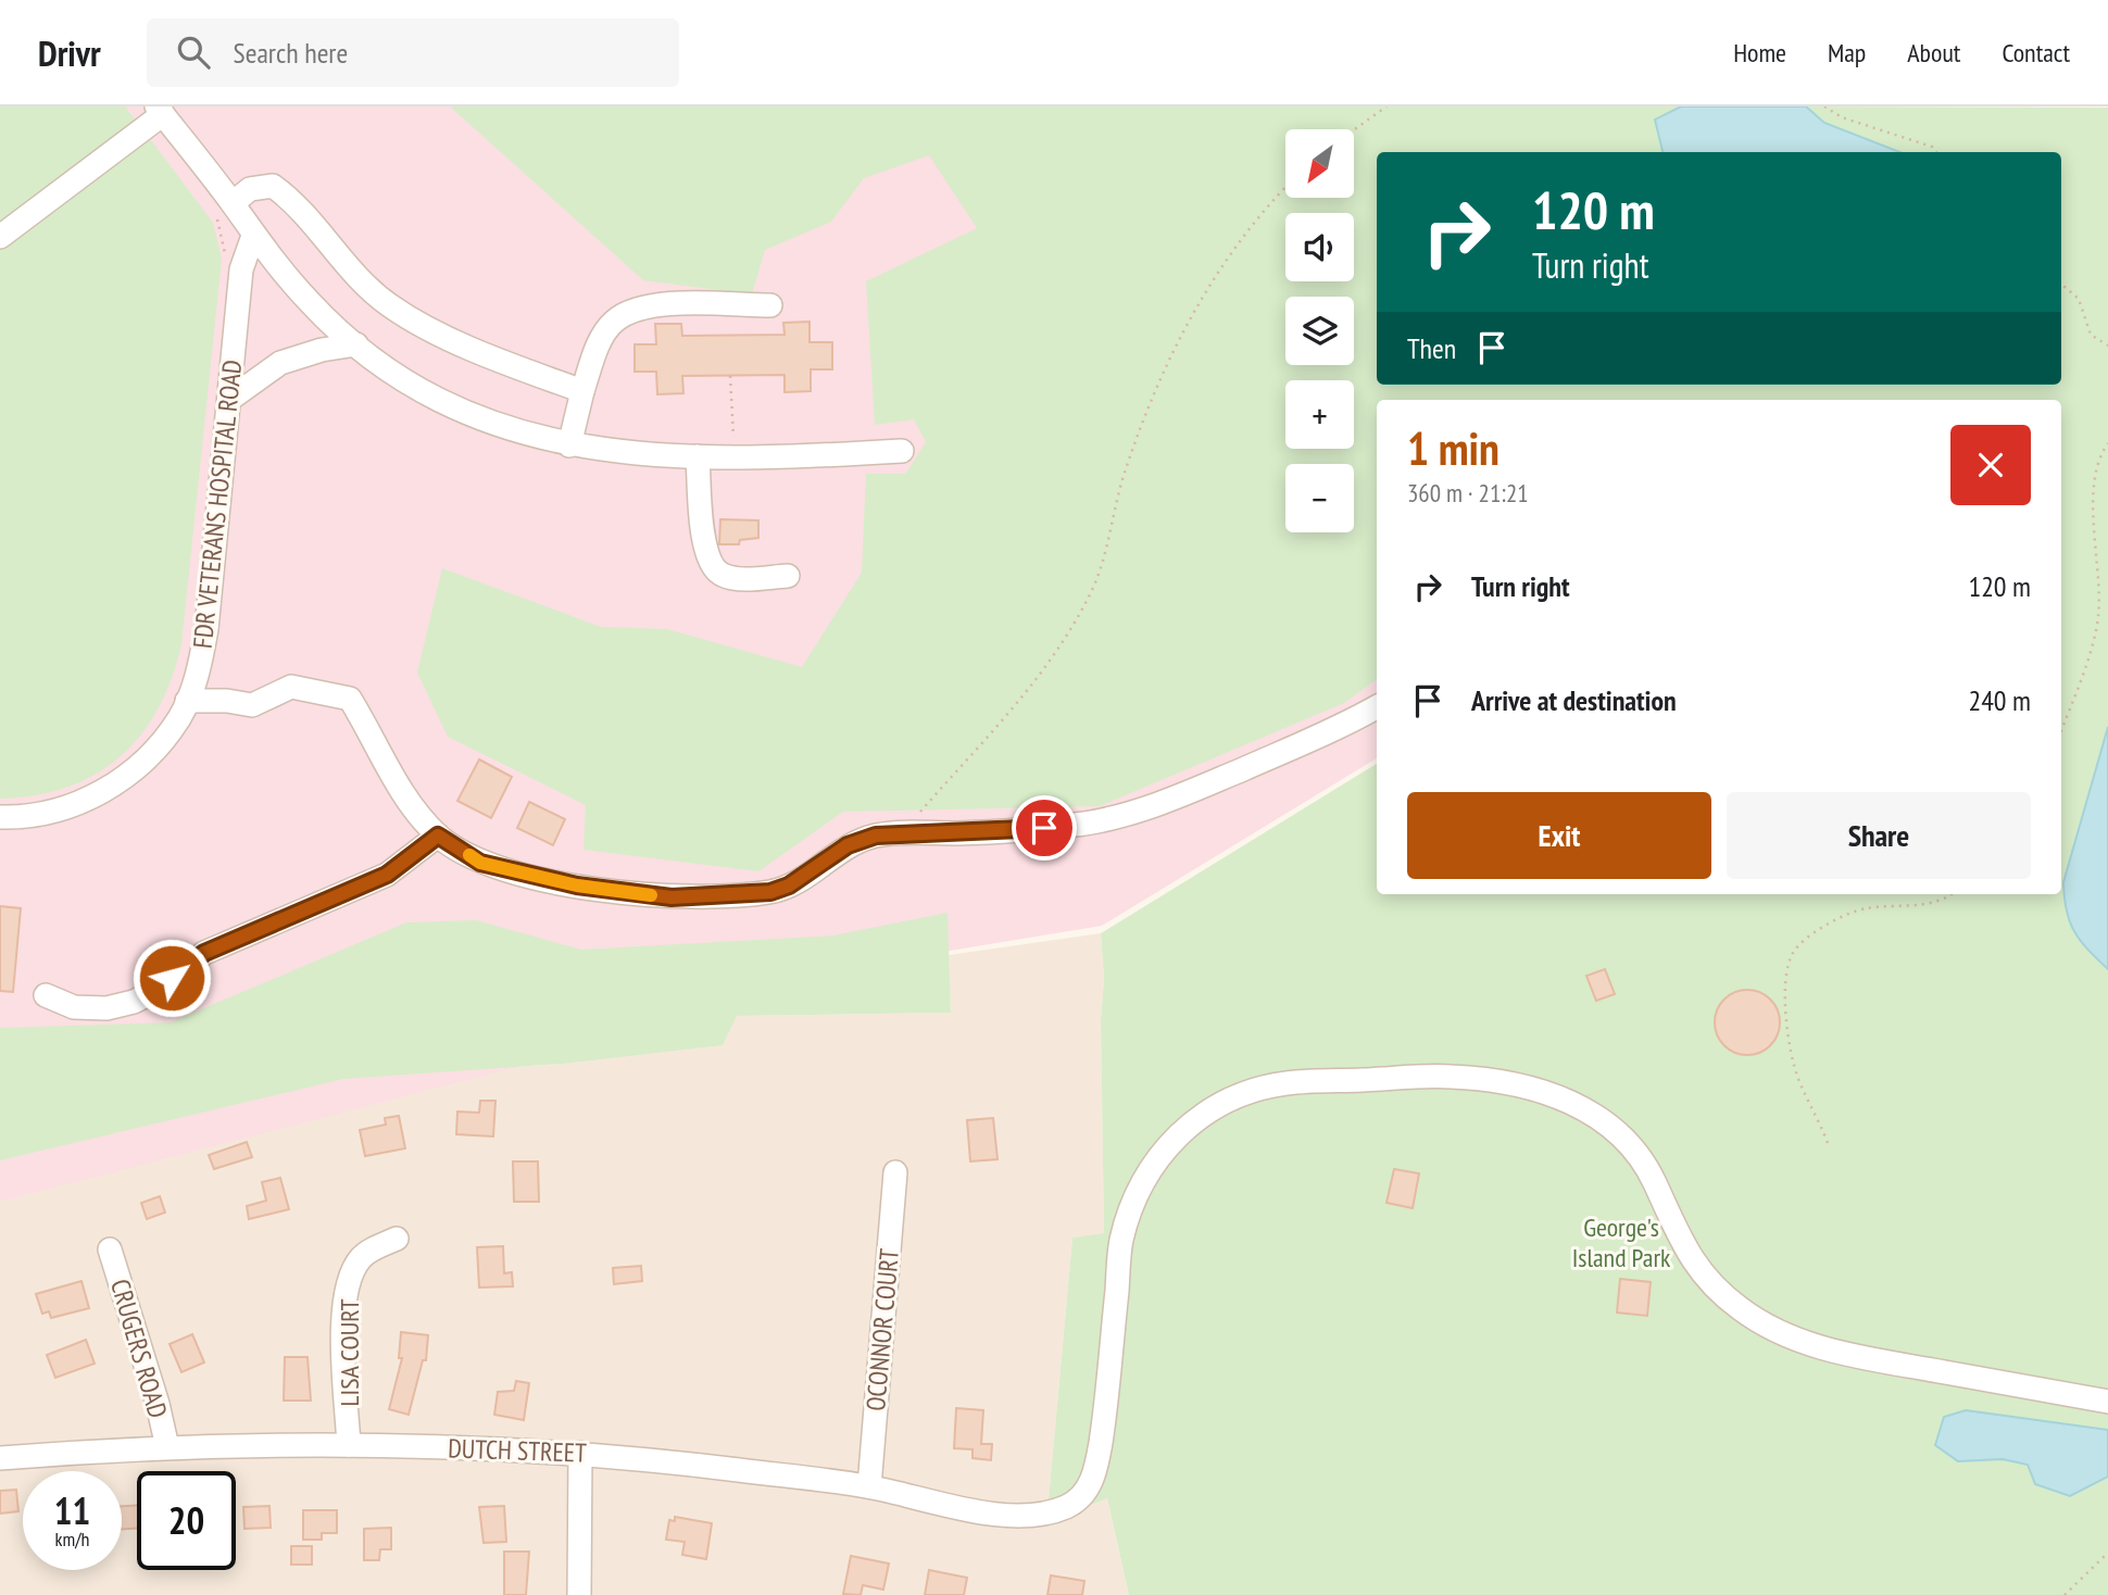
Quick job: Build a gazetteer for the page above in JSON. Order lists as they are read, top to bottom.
{
  "streets": {
    "street": [
      "FDR VETERANS HOSPITAL ROAD",
      "OCONNOR COURT",
      "CRUGERS ROAD",
      "LISA COURT",
      "DUTCH STREET"
    ]
  },
  "crossings": [
    ["OCONNOR COURT", "DUTCH STREET"],
    ["CRUGERS ROAD", "DUTCH STREET"],
    ["LISA COURT", "DUTCH STREET"]
  ],
  "parks": ["George's Island Park"],
  "north": "bottom left",
  "page": {
    "header": "Drivr",
    "search": "Search here",
    "nav": [
      "Home",
      "Map",
      "About",
      "Contact"
    ],
    "map_buttons": ["+", "−"],
    "turn": ["120 m", "Turn right"],
    "then": "Then",
    "heading": ["1 min", "360 m · 21:21"],
    "list": [
      {
        "name": "Turn right",
        "value": "120 m"
      },
      {
        "name": "Arrive at destination",
        "value": "240 m"
      }
    ],
    "buttons": ["Exit", "Share"],
    "speed": "11 km/h",
    "limit": "20"
  }
}
